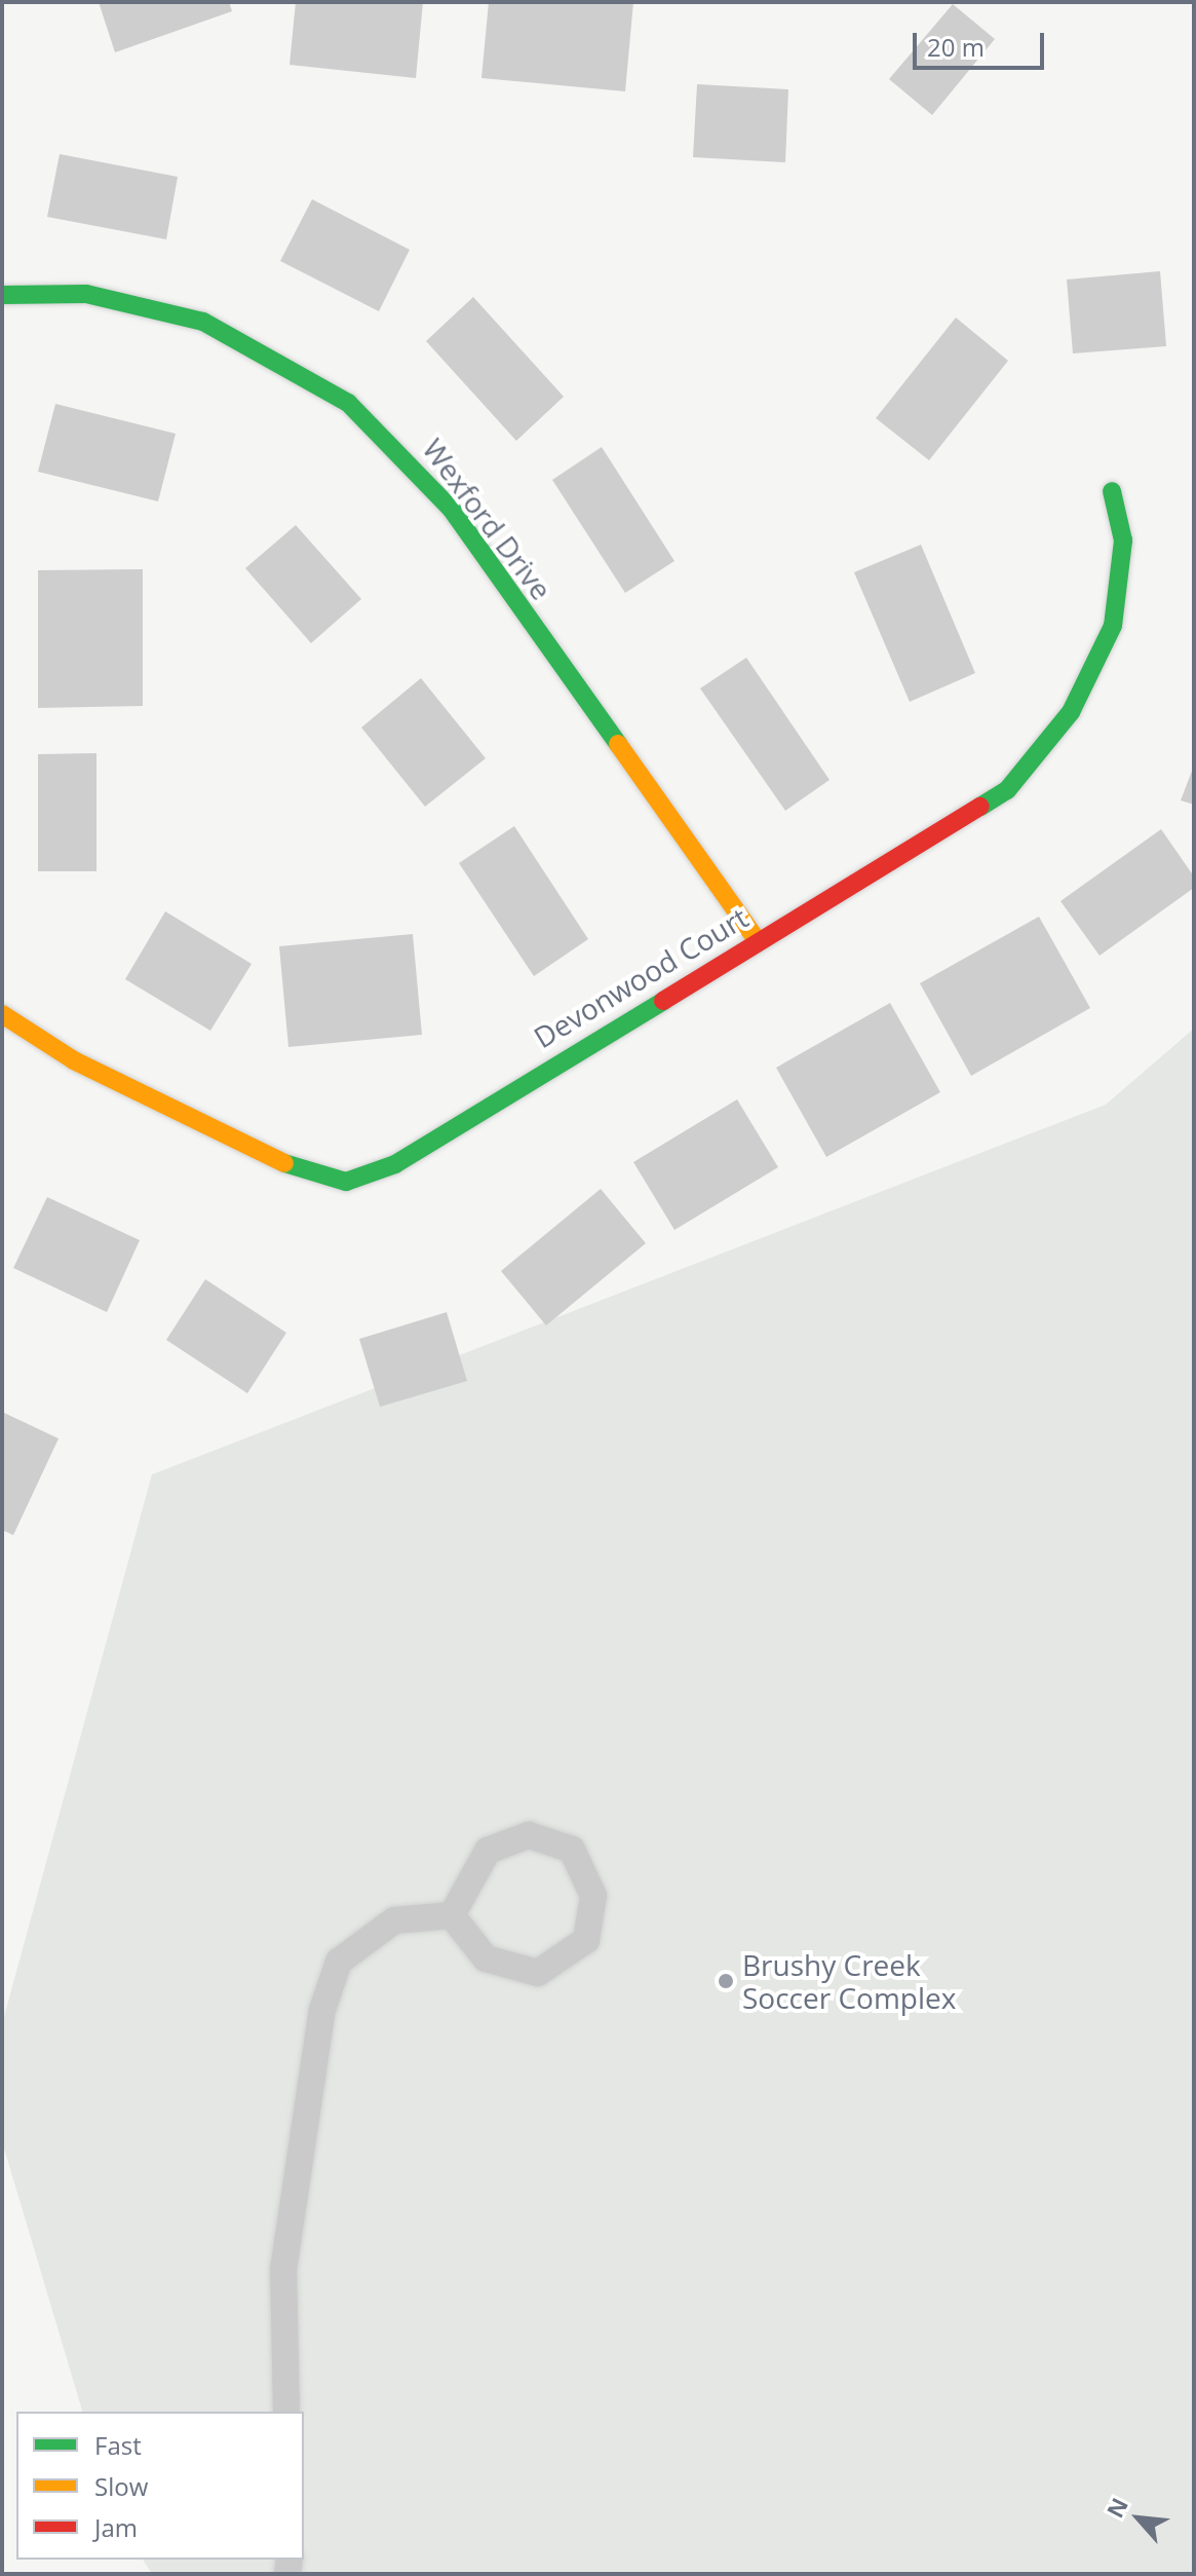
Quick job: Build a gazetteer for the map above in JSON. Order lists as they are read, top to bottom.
{
  "streets": {
    "street": ["Wexford Drive", "Devonwood Court"]
  },
  "crossings": [
    ["Wexford Drive", "Devonwood Court"]
  ],
  "places": ["Brushy Creek Soccer Complex"],
  "legend": ["Fast", "Slow", "Jam"],
  "scale_bar": "20 m",
  "north": "top left"
}
